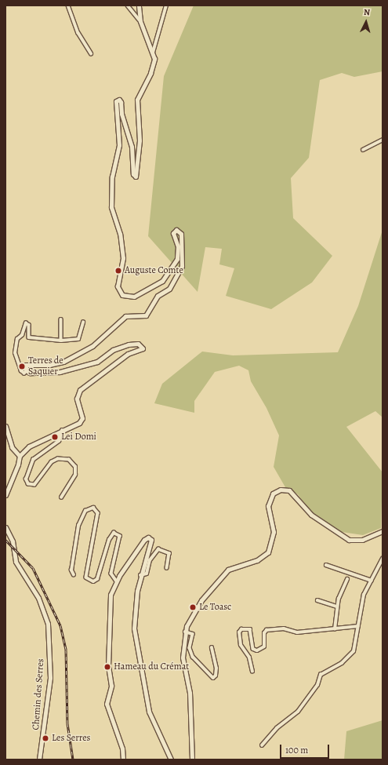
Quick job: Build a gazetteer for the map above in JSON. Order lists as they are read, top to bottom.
{
  "streets": {
    "street": ["Chemin des Serres"]
  },
  "places": [
    "Auguste Comte",
    "Terres de Saquier",
    "Lei Domi",
    "Le Toasc",
    "Hameau du Crémat",
    "Les Serres"
  ],
  "scale_bar": "100 m",
  "north": "top"
}
